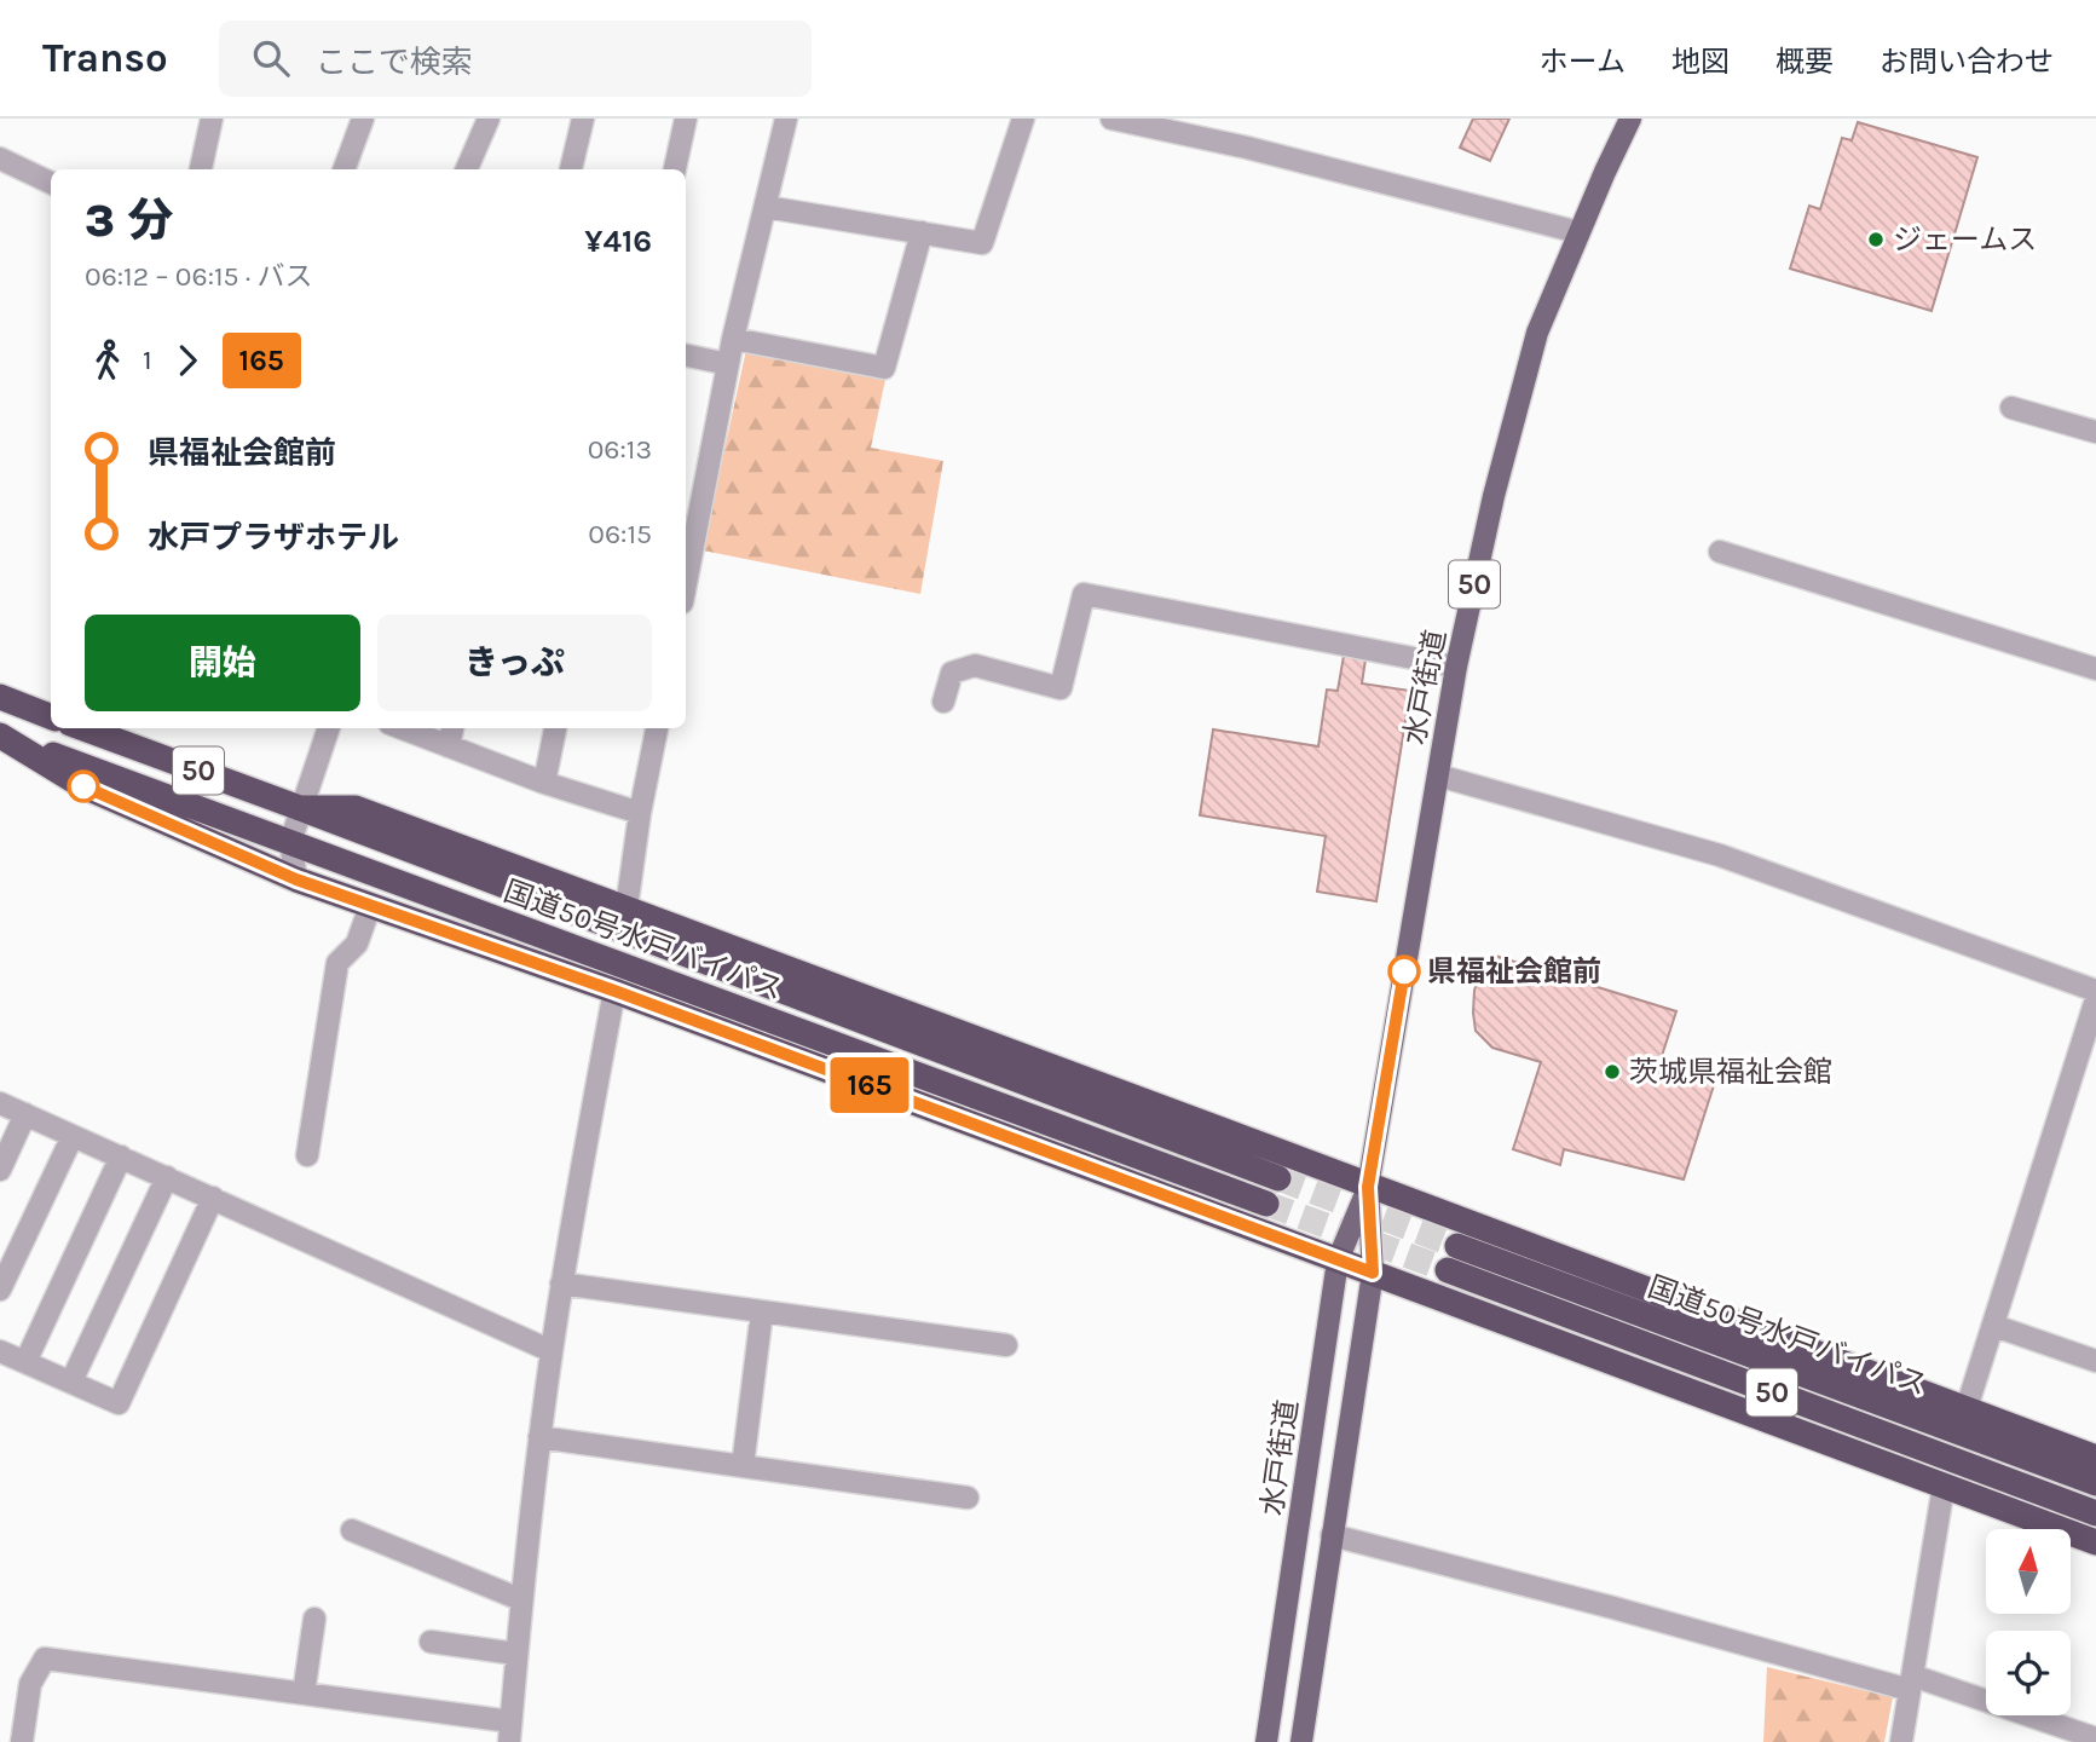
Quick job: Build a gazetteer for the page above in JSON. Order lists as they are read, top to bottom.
{
  "streets": {
    "highway": ["50", "国道50号水戸バイパス"],
    "main road": ["水戸街道"]
  },
  "places": ["ジェームス", "県福祉会館前", "茨城県福祉会館"],
  "lines": ["bus line 165"],
  "north": "top",
  "page": {
    "header": "Transo",
    "search": "ここで検索",
    "nav": [
      "ホーム",
      "地図",
      "概要",
      "お問い合わせ"
    ],
    "on_map": "165",
    "heading": ["3 分", "06:12 – 06:15 · バス", "¥416"],
    "legs": ["1", "165"],
    "list": [
      {
        "name": "県福祉会館前",
        "value": "06:13"
      },
      {
        "name": "水戸プラザホテル",
        "value": "06:15"
      }
    ],
    "buttons": ["開始", "きっぷ"]
  }
}
